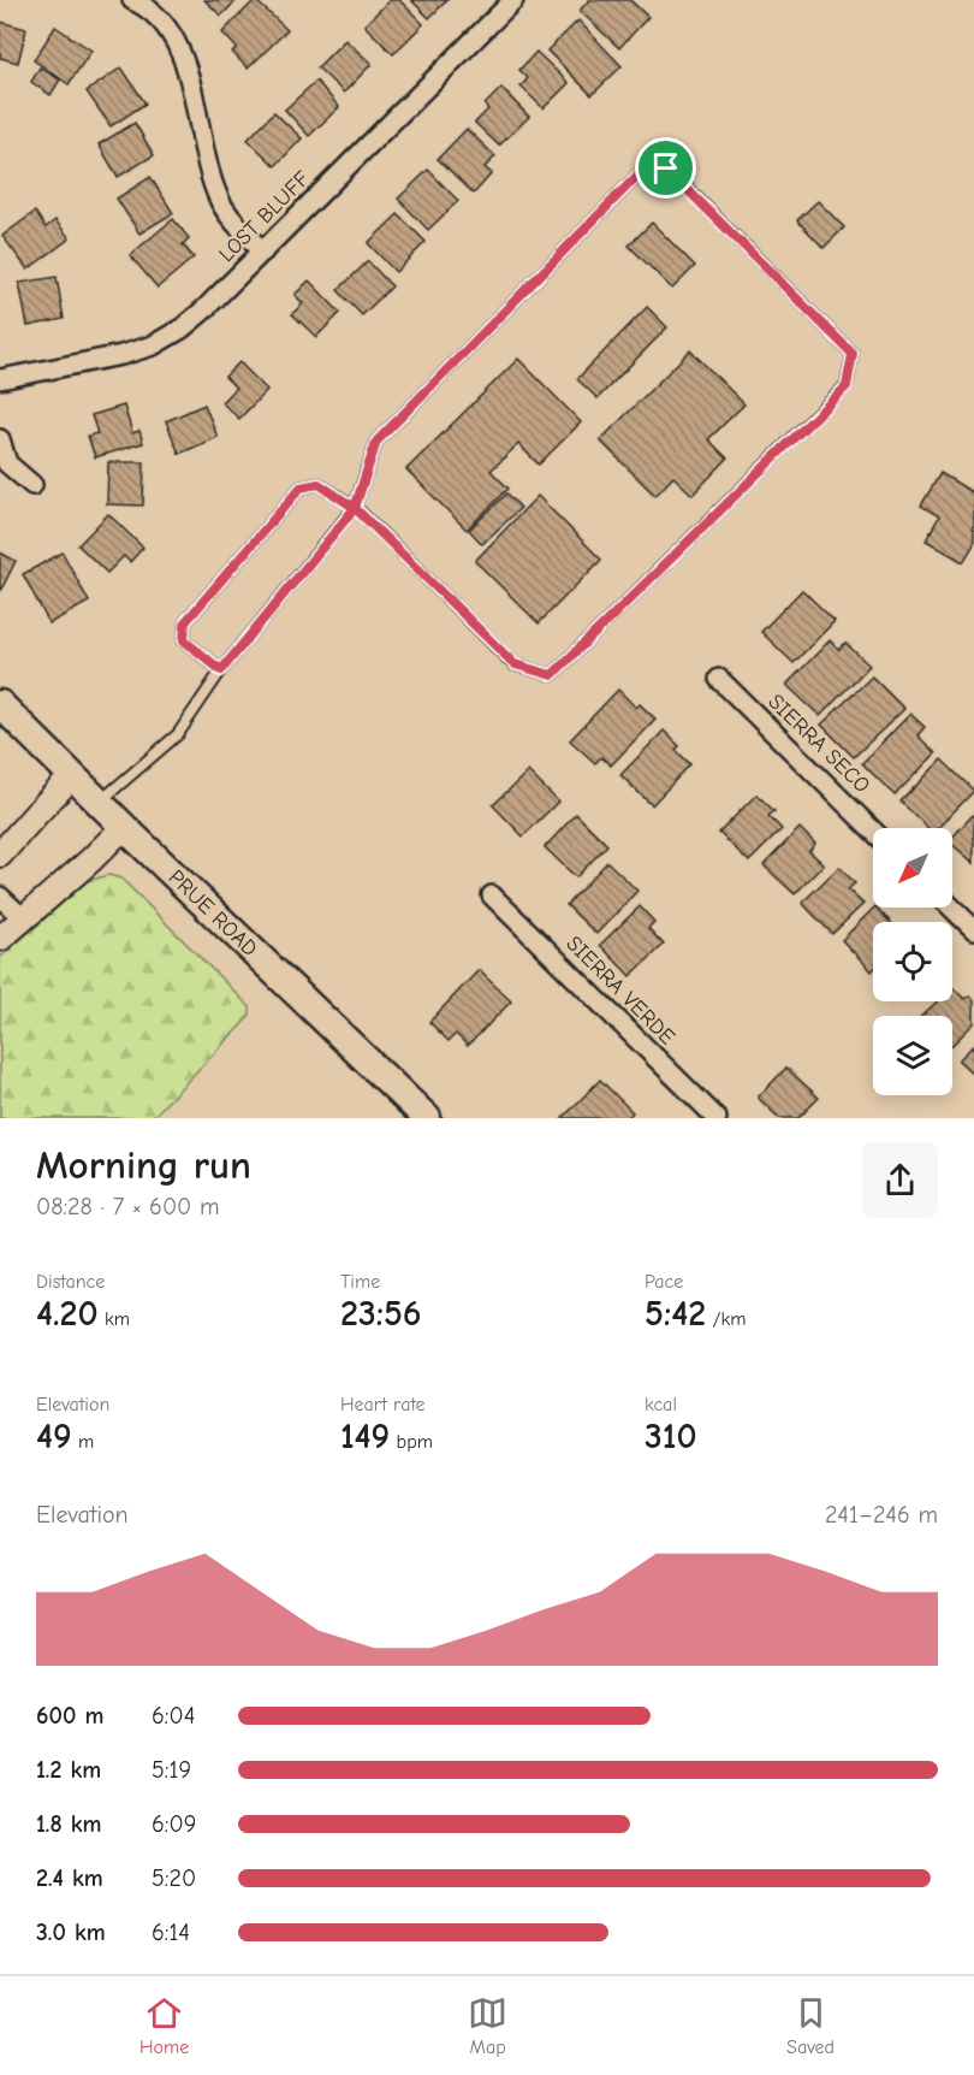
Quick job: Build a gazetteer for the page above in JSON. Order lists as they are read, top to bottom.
{
  "streets": {
    "main road": ["PRUE ROAD"],
    "street": ["LOST BLUFF", "SIERRA SECO", "SIERRA VERDE"]
  },
  "north": "bottom left",
  "page": {
    "heading": ["Morning run", "08:28 · 7 × 600 m"],
    "stats": [
      ["Distance", "4.20 km"],
      ["Time", "23:56"],
      ["Pace", "5:42 /km"],
      ["Elevation", "49 m"],
      ["Heart rate", "149 bpm"],
      ["kcal", "310"]
    ],
    "chart": ["Elevation", "241–246 m"],
    "list": [
      {
        "name": "600 m",
        "note": "6:04"
      },
      {
        "name": "1.2 km",
        "note": "5:19"
      },
      {
        "name": "1.8 km",
        "note": "6:09"
      },
      {
        "name": "2.4 km",
        "note": "5:20"
      },
      {
        "name": "3.0 km",
        "note": "6:14"
      }
    ],
    "tabs": ["Home", "Map", "Saved"]
  }
}
